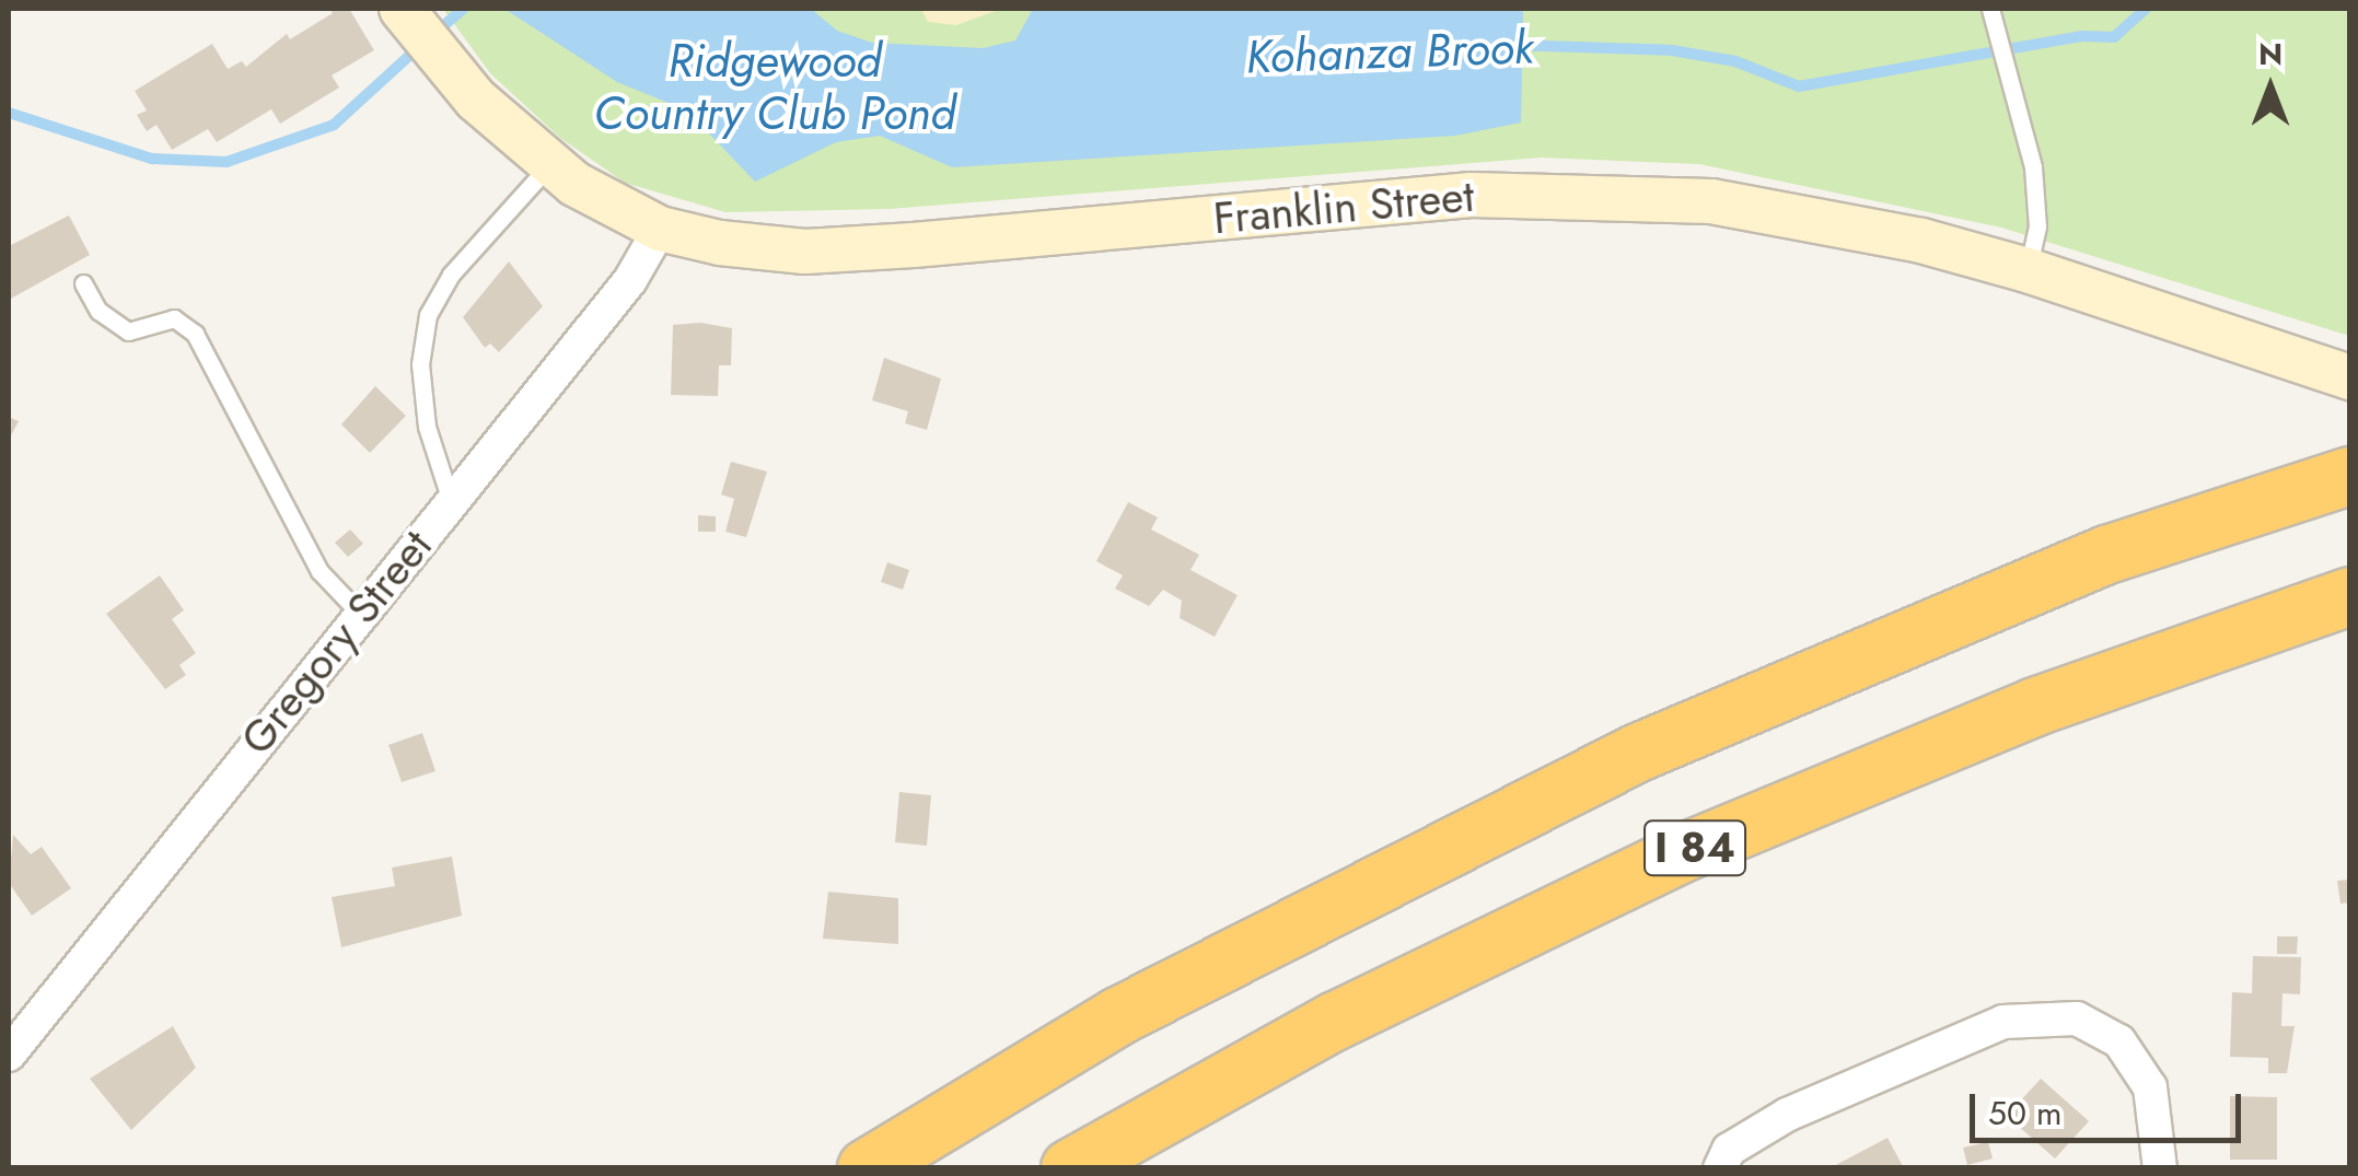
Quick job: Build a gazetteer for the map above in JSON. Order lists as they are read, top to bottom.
{
  "streets": {
    "highway": ["I 84"],
    "main road": ["Franklin Street"],
    "street": ["Gregory Street"]
  },
  "crossings": [
    ["Franklin Street", "Gregory Street"]
  ],
  "water": ["Kohanza Brook", "Ridgewood Country Club Pond"],
  "scale_bar": "50 m",
  "north": "top"
}
